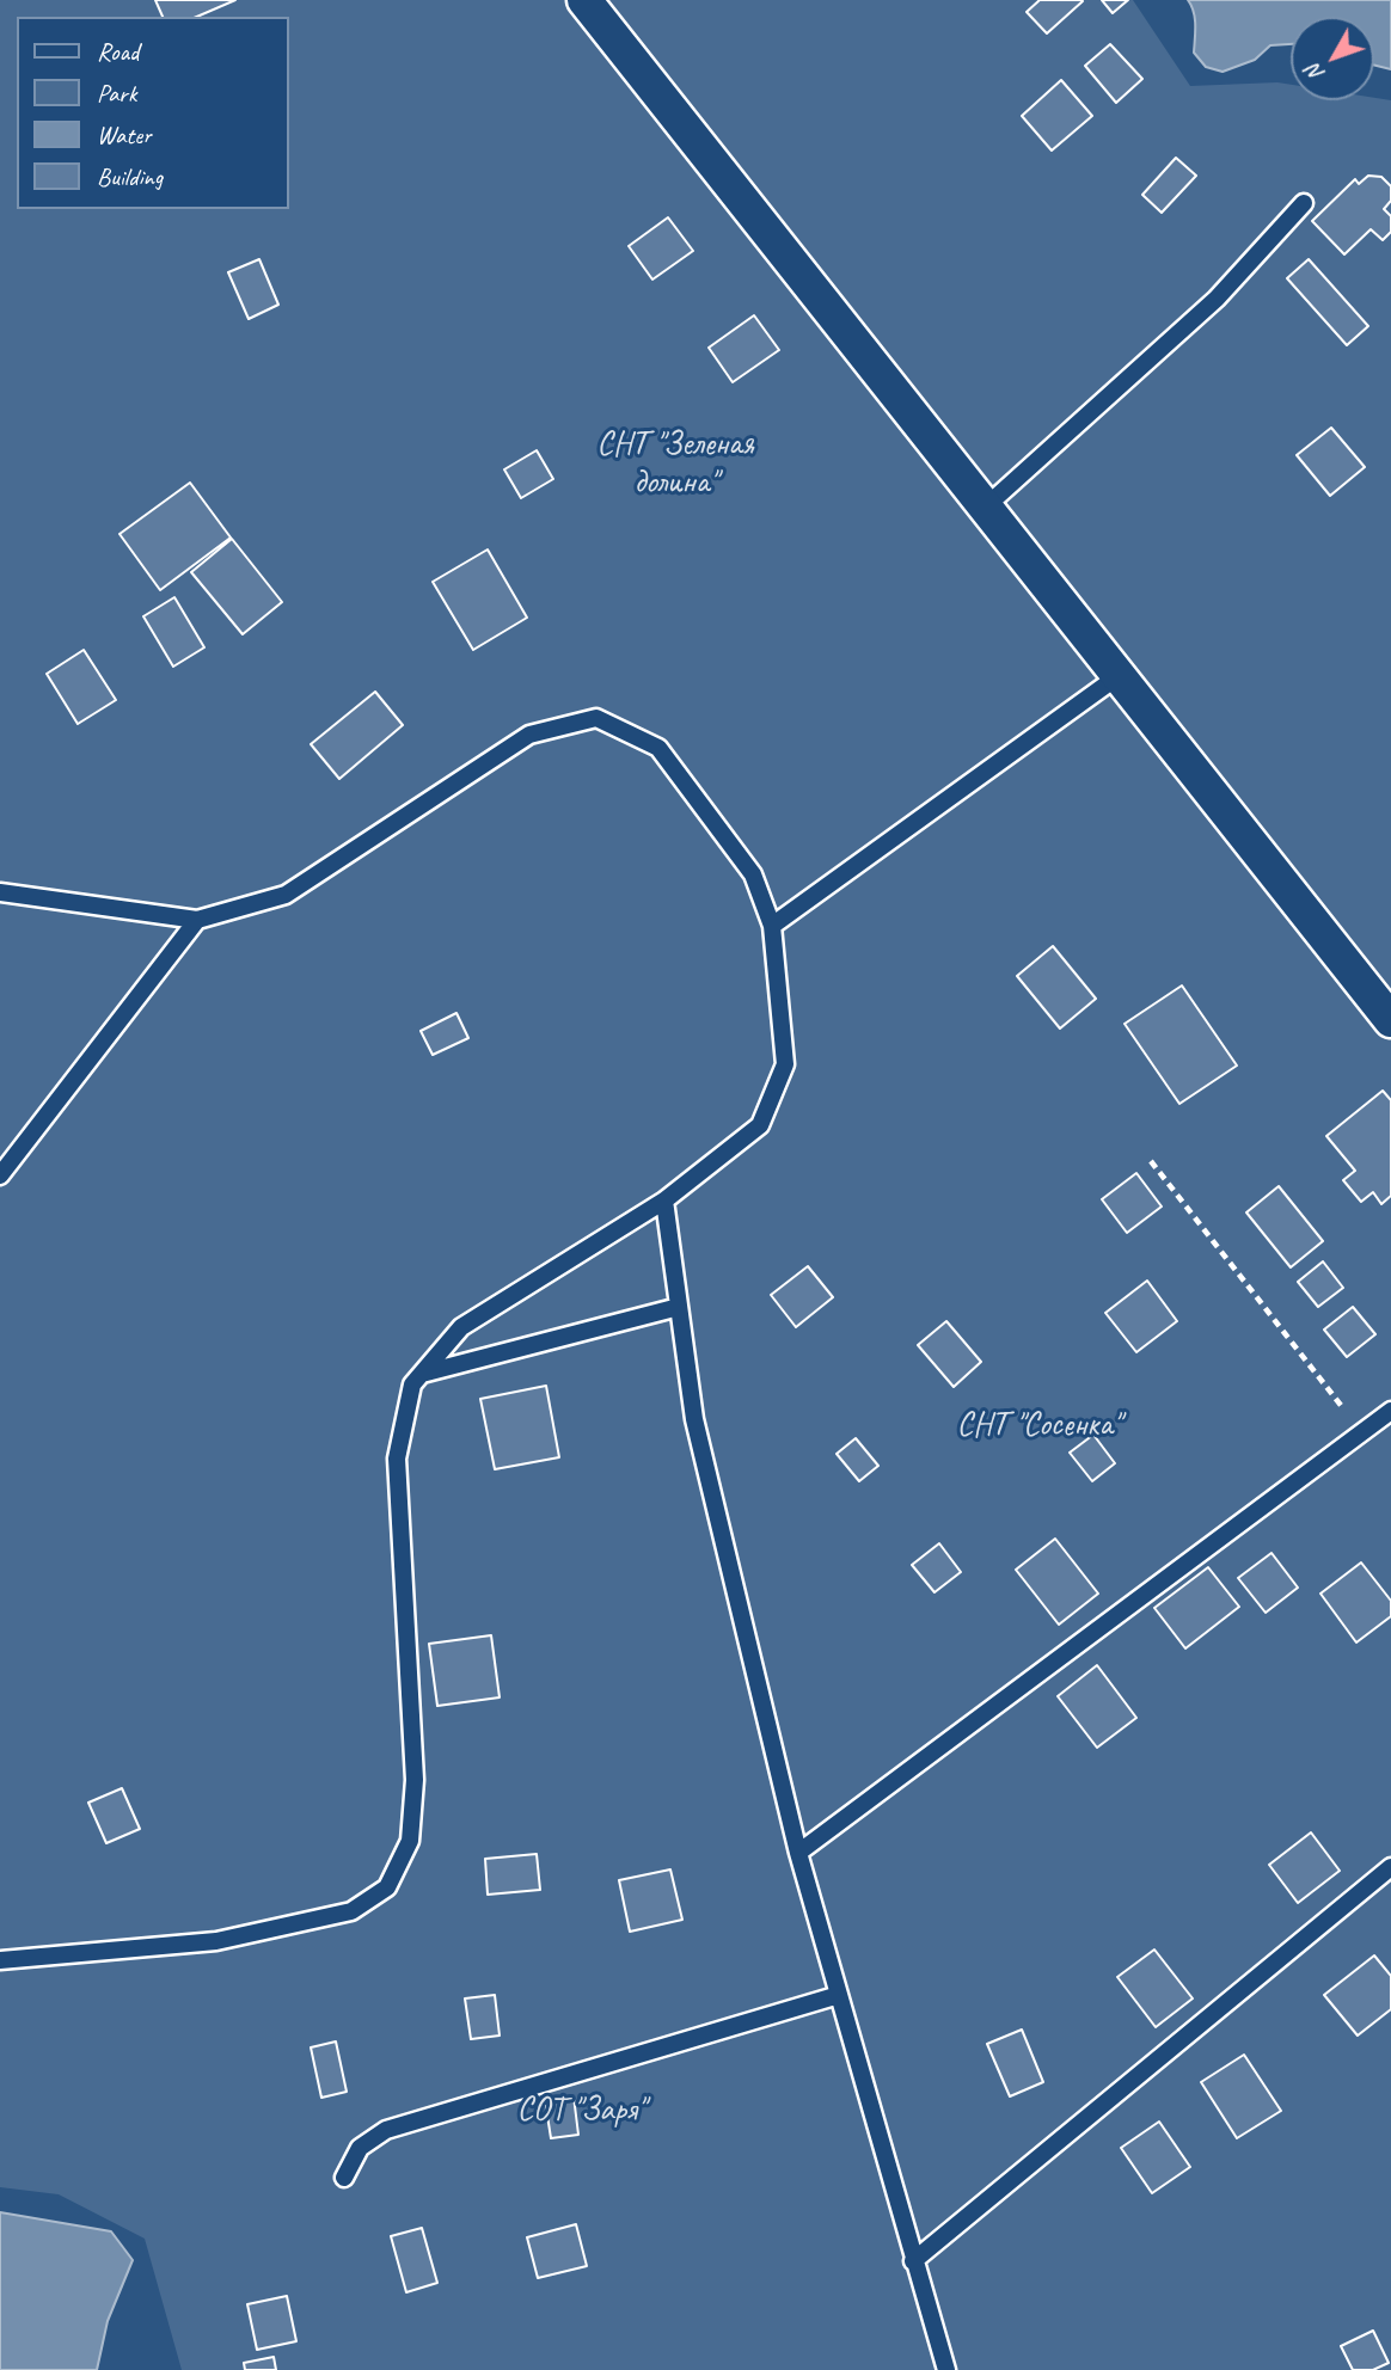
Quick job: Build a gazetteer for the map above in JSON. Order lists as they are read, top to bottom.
{
  "parks": ["СНТ \"Зеленая долина\"", "СНТ \"Сосенка\"", "СОТ \"Заря\""],
  "legend": [
    "Road",
    "Park",
    "Water",
    "Building"
  ],
  "north": "bottom left"
}
